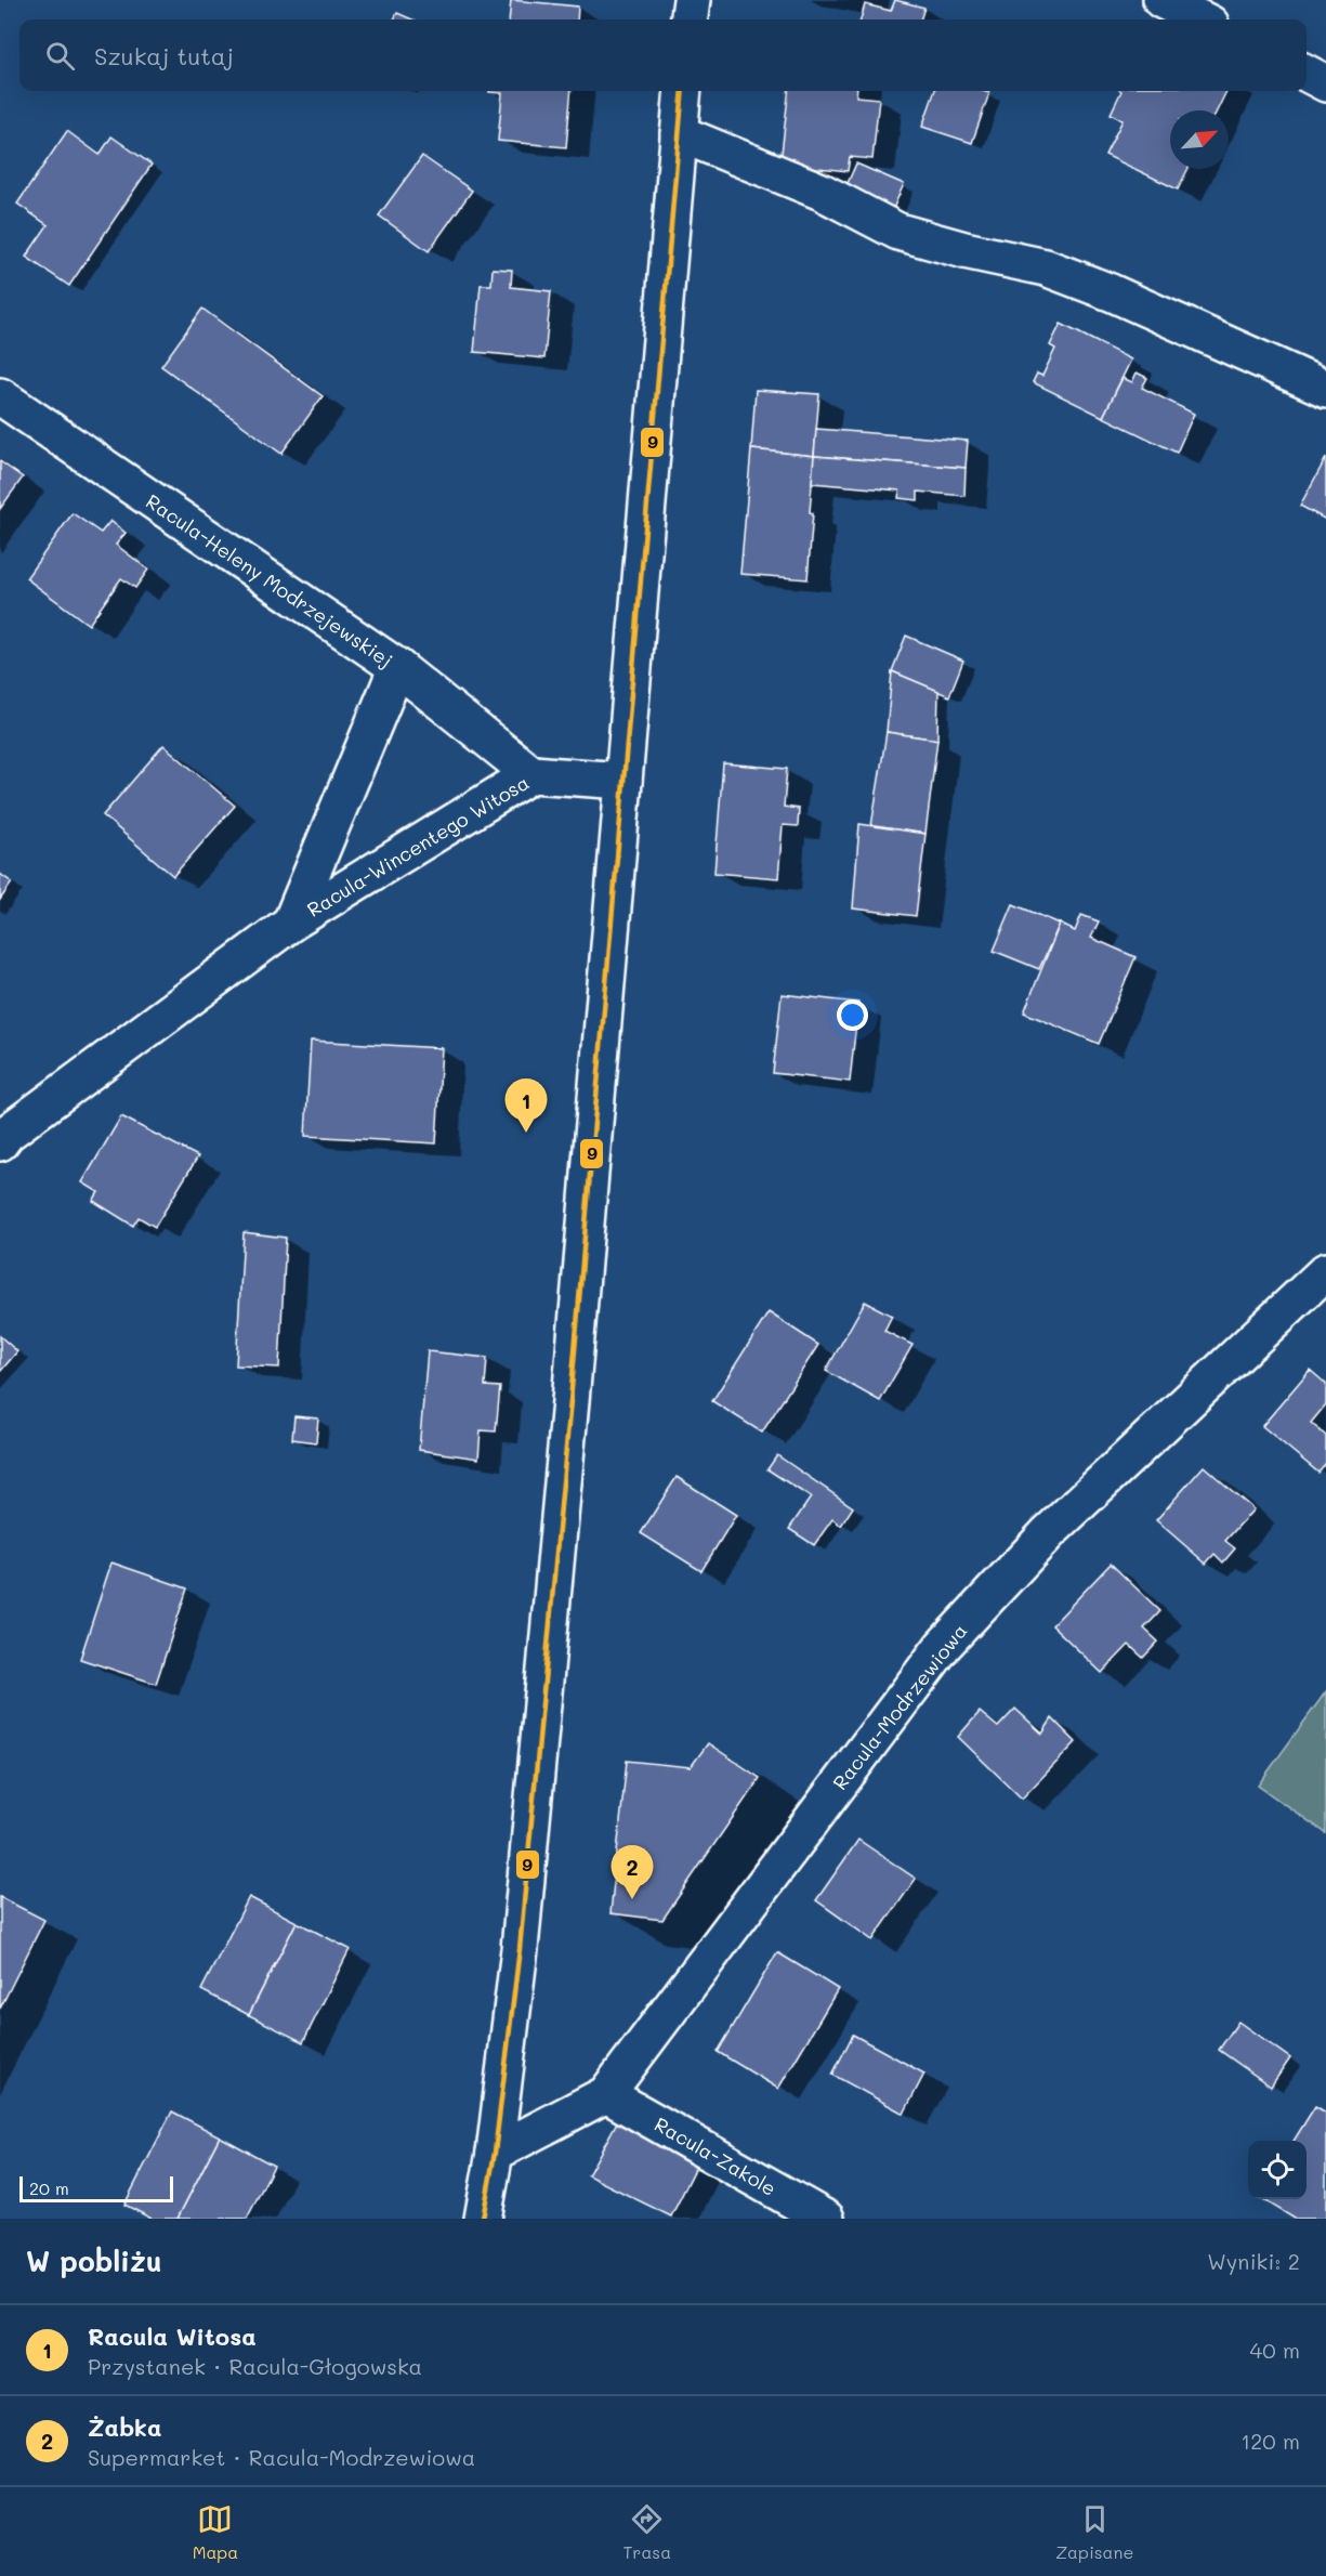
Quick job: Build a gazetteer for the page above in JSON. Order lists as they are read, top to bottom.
{
  "streets": {
    "street": [
      "Racula-Heleny Modrzejewskiej",
      "Racula-Wincentego Witosa",
      "Racula-Modrzewiowa",
      "Racula-Zakole"
    ]
  },
  "crossings": [
    ["Racula-Heleny Modrzejewskiej", "Racula-Wincentego Witosa"],
    ["Racula-Modrzewiowa", "Racula-Zakole"]
  ],
  "lines": ["transit line 9"],
  "scale_bar": "20 m",
  "north": "top right",
  "page": {
    "search": "Szukaj tutaj",
    "pins": ["1", "2"],
    "scale": "20 m",
    "heading": ["W pobliżu", "Wyniki: 2"],
    "list": [
      {
        "mark": "1",
        "name": "Racula Witosa",
        "note": "Przystanek · Racula-Głogowska",
        "value": "40 m"
      },
      {
        "mark": "2",
        "name": "Żabka",
        "note": "Supermarket · Racula-Modrzewiowa",
        "value": "120 m"
      }
    ],
    "nav": ["Mapa", "Trasa", "Zapisane"]
  }
}
